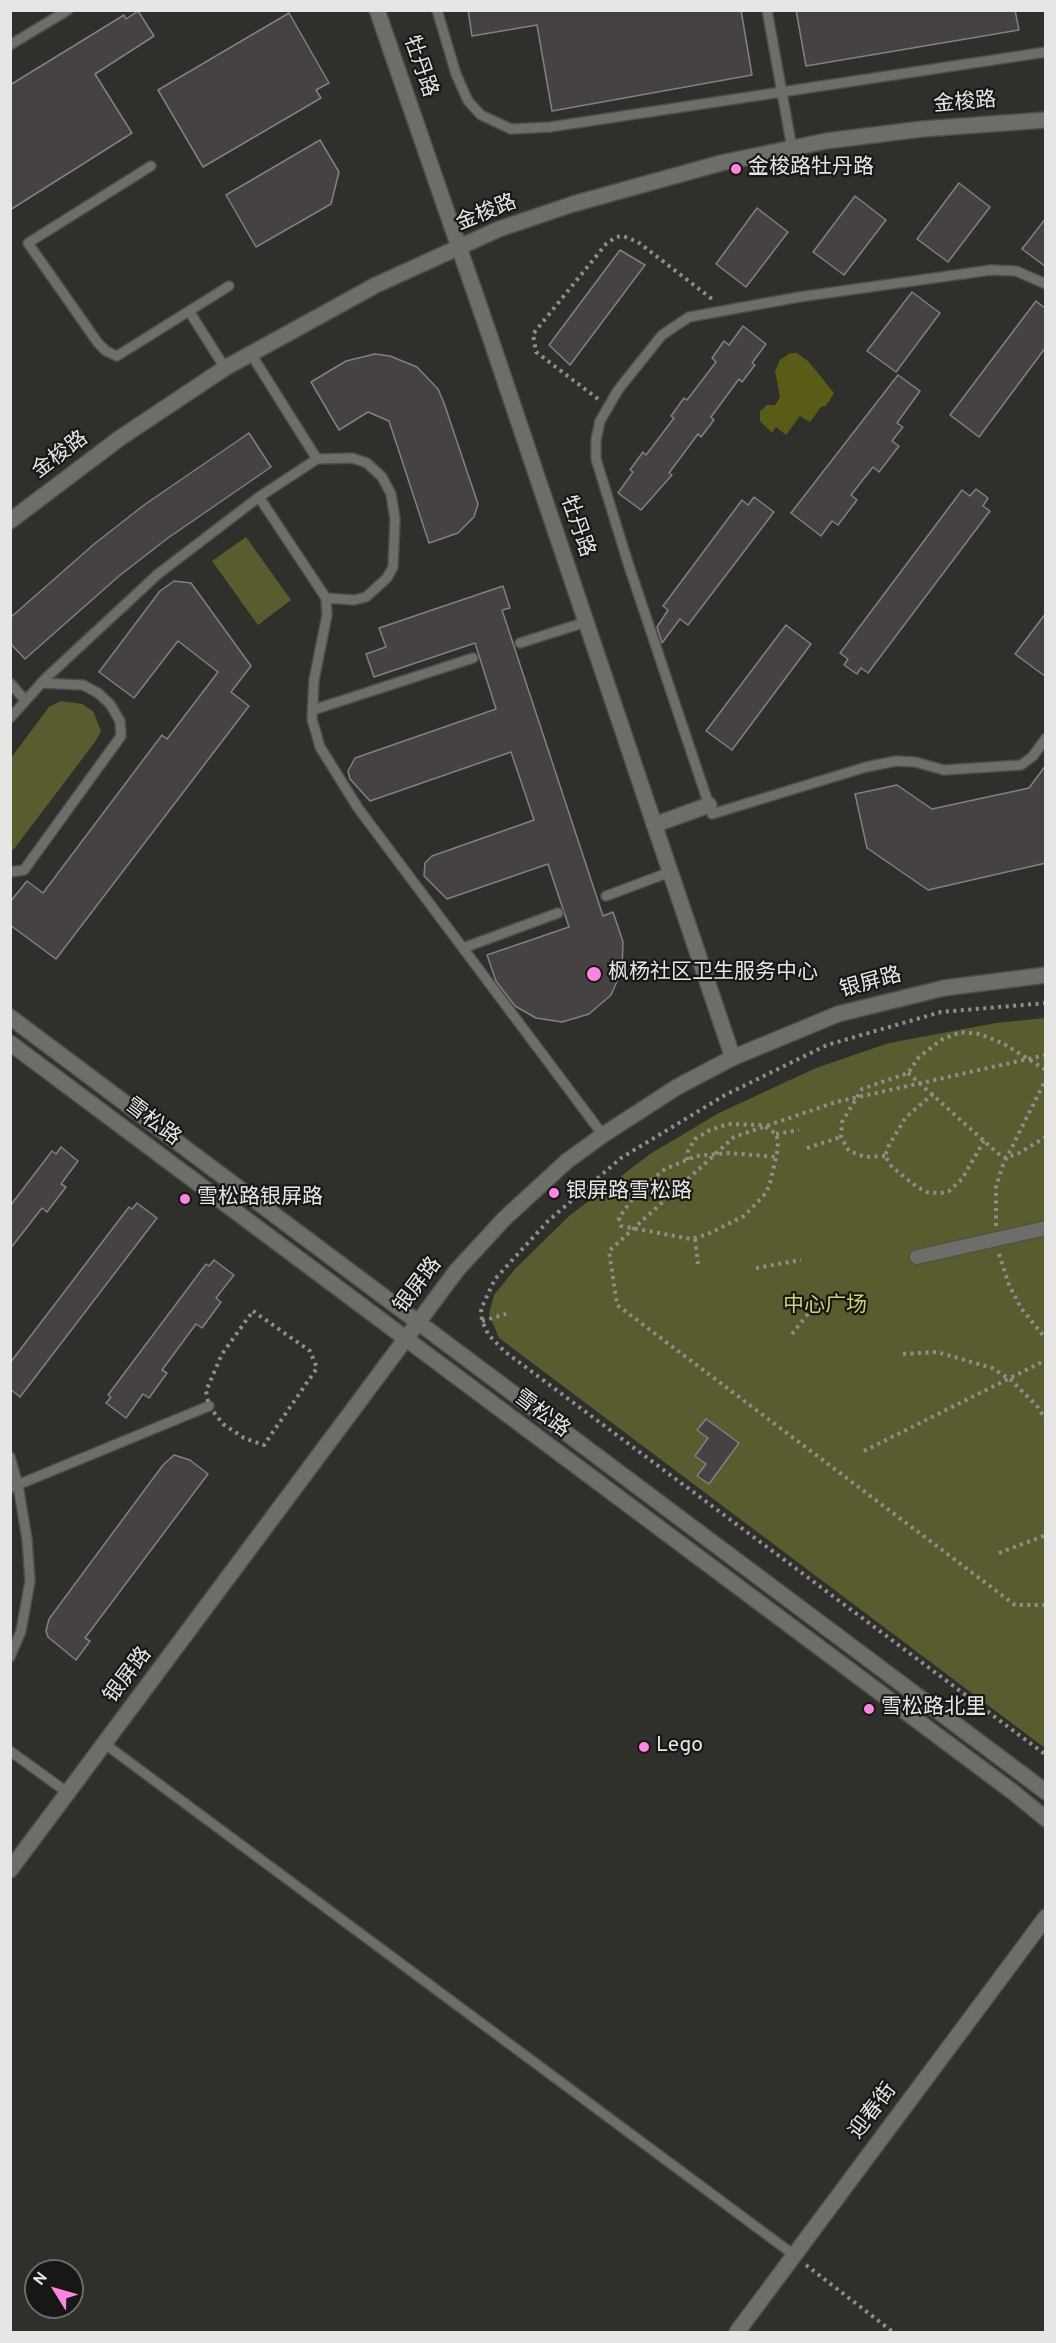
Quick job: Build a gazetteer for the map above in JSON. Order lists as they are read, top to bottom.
{
  "streets": {
    "street": [
      "牡丹路",
      "金梭路",
      "银屏路",
      "雪松路",
      "迎春街"
    ]
  },
  "crossings": [
    ["牡丹路", "金梭路"],
    ["牡丹路", "银屏路"],
    ["银屏路", "雪松路"]
  ],
  "parks": ["中心广场"],
  "places": [
    "金梭路牡丹路",
    "枫杨社区卫生服务中心",
    "银屏路雪松路",
    "雪松路银屏路",
    "雪松路北里",
    "Lego"
  ],
  "north": "top left"
}
